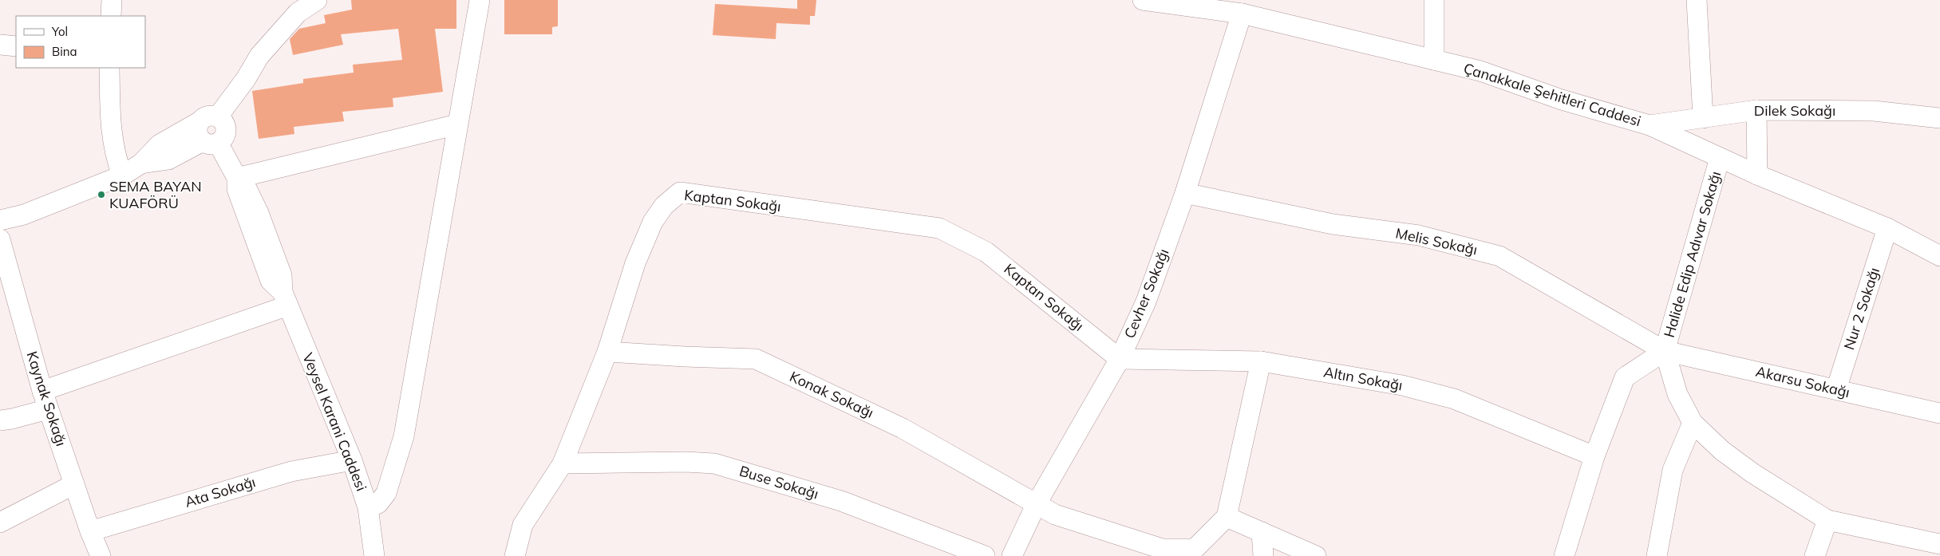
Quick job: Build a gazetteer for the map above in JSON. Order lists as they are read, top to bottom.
{
  "streets": {
    "street": [
      "Çanakkale Şehitleri Caddesi",
      "Dilek Sokağı",
      "Kaptan Sokağı",
      "Melis Sokağı",
      "Halide Edip Adıvar Sokağı",
      "Cevher Sokağı",
      "Nur 2 Sokağı",
      "Altın Sokağı",
      "Akarsu Sokağı",
      "Konak Sokağı",
      "Kaynak Sokağı",
      "Veysel Karani Caddesi",
      "Buse Sokağı",
      "Ata Sokağı"
    ]
  },
  "crossings": [
    ["Çanakkale Şehitleri Caddesi", "Dilek Sokağı"],
    ["Çanakkale Şehitleri Caddesi", "Halide Edip Adıvar Sokağı"],
    ["Çanakkale Şehitleri Caddesi", "Cevher Sokağı"],
    ["Çanakkale Şehitleri Caddesi", "Nur 2 Sokağı"],
    ["Kaptan Sokağı", "Cevher Sokağı"],
    ["Kaptan Sokağı", "Altın Sokağı"],
    ["Kaptan Sokağı", "Konak Sokağı"],
    ["Kaptan Sokağı", "Buse Sokağı"],
    ["Melis Sokağı", "Halide Edip Adıvar Sokağı"],
    ["Melis Sokağı", "Cevher Sokağı"],
    ["Melis Sokağı", "Akarsu Sokağı"],
    ["Halide Edip Adıvar Sokağı", "Akarsu Sokağı"],
    ["Cevher Sokağı", "Altın Sokağı"],
    ["Cevher Sokağı", "Konak Sokağı"],
    ["Nur 2 Sokağı", "Akarsu Sokağı"],
    ["Kaynak Sokağı", "Ata Sokağı"],
    ["Veysel Karani Caddesi", "Ata Sokağı"]
  ],
  "places": ["SEMA BAYAN KUAFÖRÜ"],
  "legend": ["Yol", "Bina"]
}
